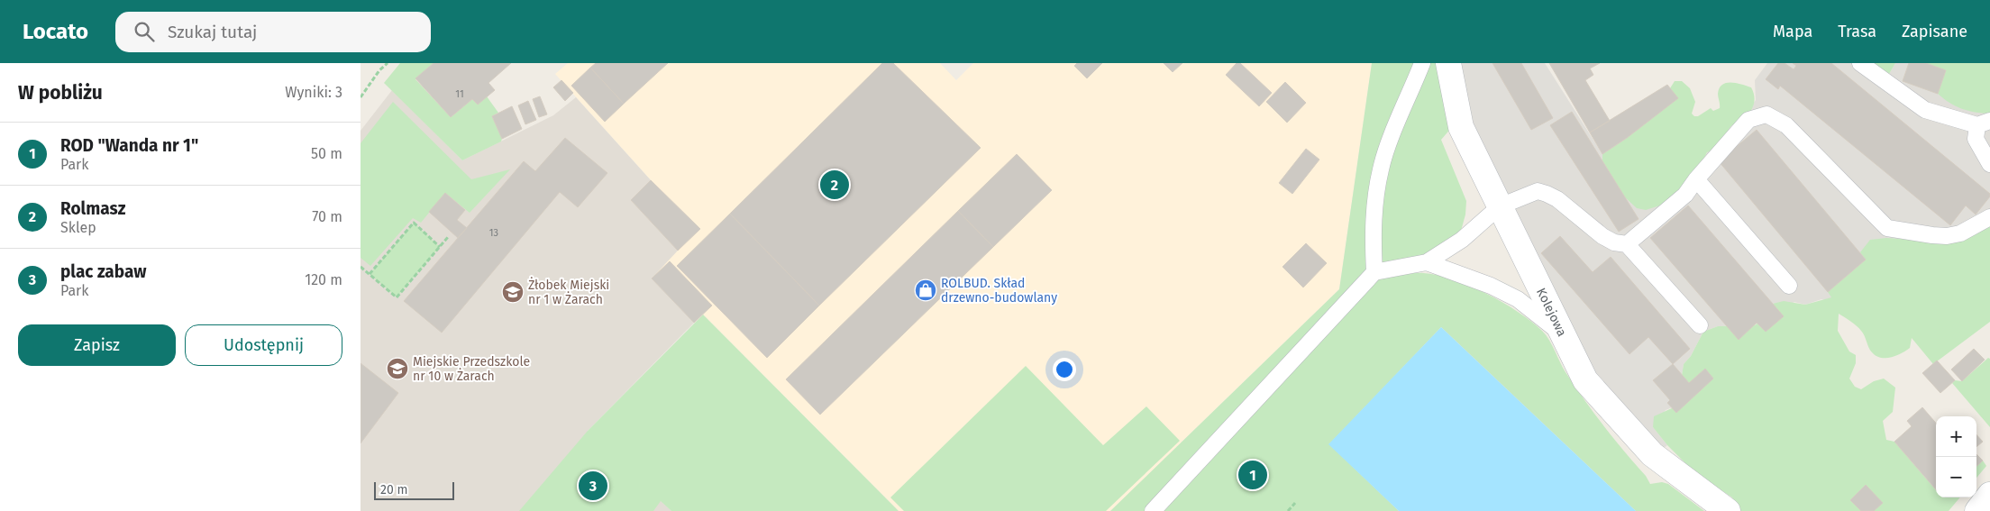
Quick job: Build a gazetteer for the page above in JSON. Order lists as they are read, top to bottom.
{
  "streets": {
    "street": ["Kolejowa"]
  },
  "places": {
    "shop": ["ROLBUD. Skład drzewno-budowlany"],
    "school or university": ["Żłobek Miejski nr 1 w Żarach", "Miejskie Przedszkole nr 10 w Żarach"]
  },
  "house_numbers": ["11", "13"],
  "scale_bar": "20 m",
  "page": {
    "header": "Locato",
    "search": "Szukaj tutaj",
    "nav": ["Mapa", "Trasa", "Zapisane"],
    "heading": ["W pobliżu", "Wyniki: 3"],
    "list": [
      {
        "mark": "1",
        "name": "ROD \"Wanda nr 1\"",
        "note": "Park",
        "value": "50 m"
      },
      {
        "mark": "2",
        "name": "Rolmasz",
        "note": "Sklep",
        "value": "70 m"
      },
      {
        "mark": "3",
        "name": "plac zabaw",
        "note": "Park",
        "value": "120 m"
      }
    ],
    "pins": ["2", "1", "3"],
    "buttons": ["Zapisz", "Udostępnij"],
    "map_buttons": ["+", "−"],
    "scale": "20 m"
  }
}
